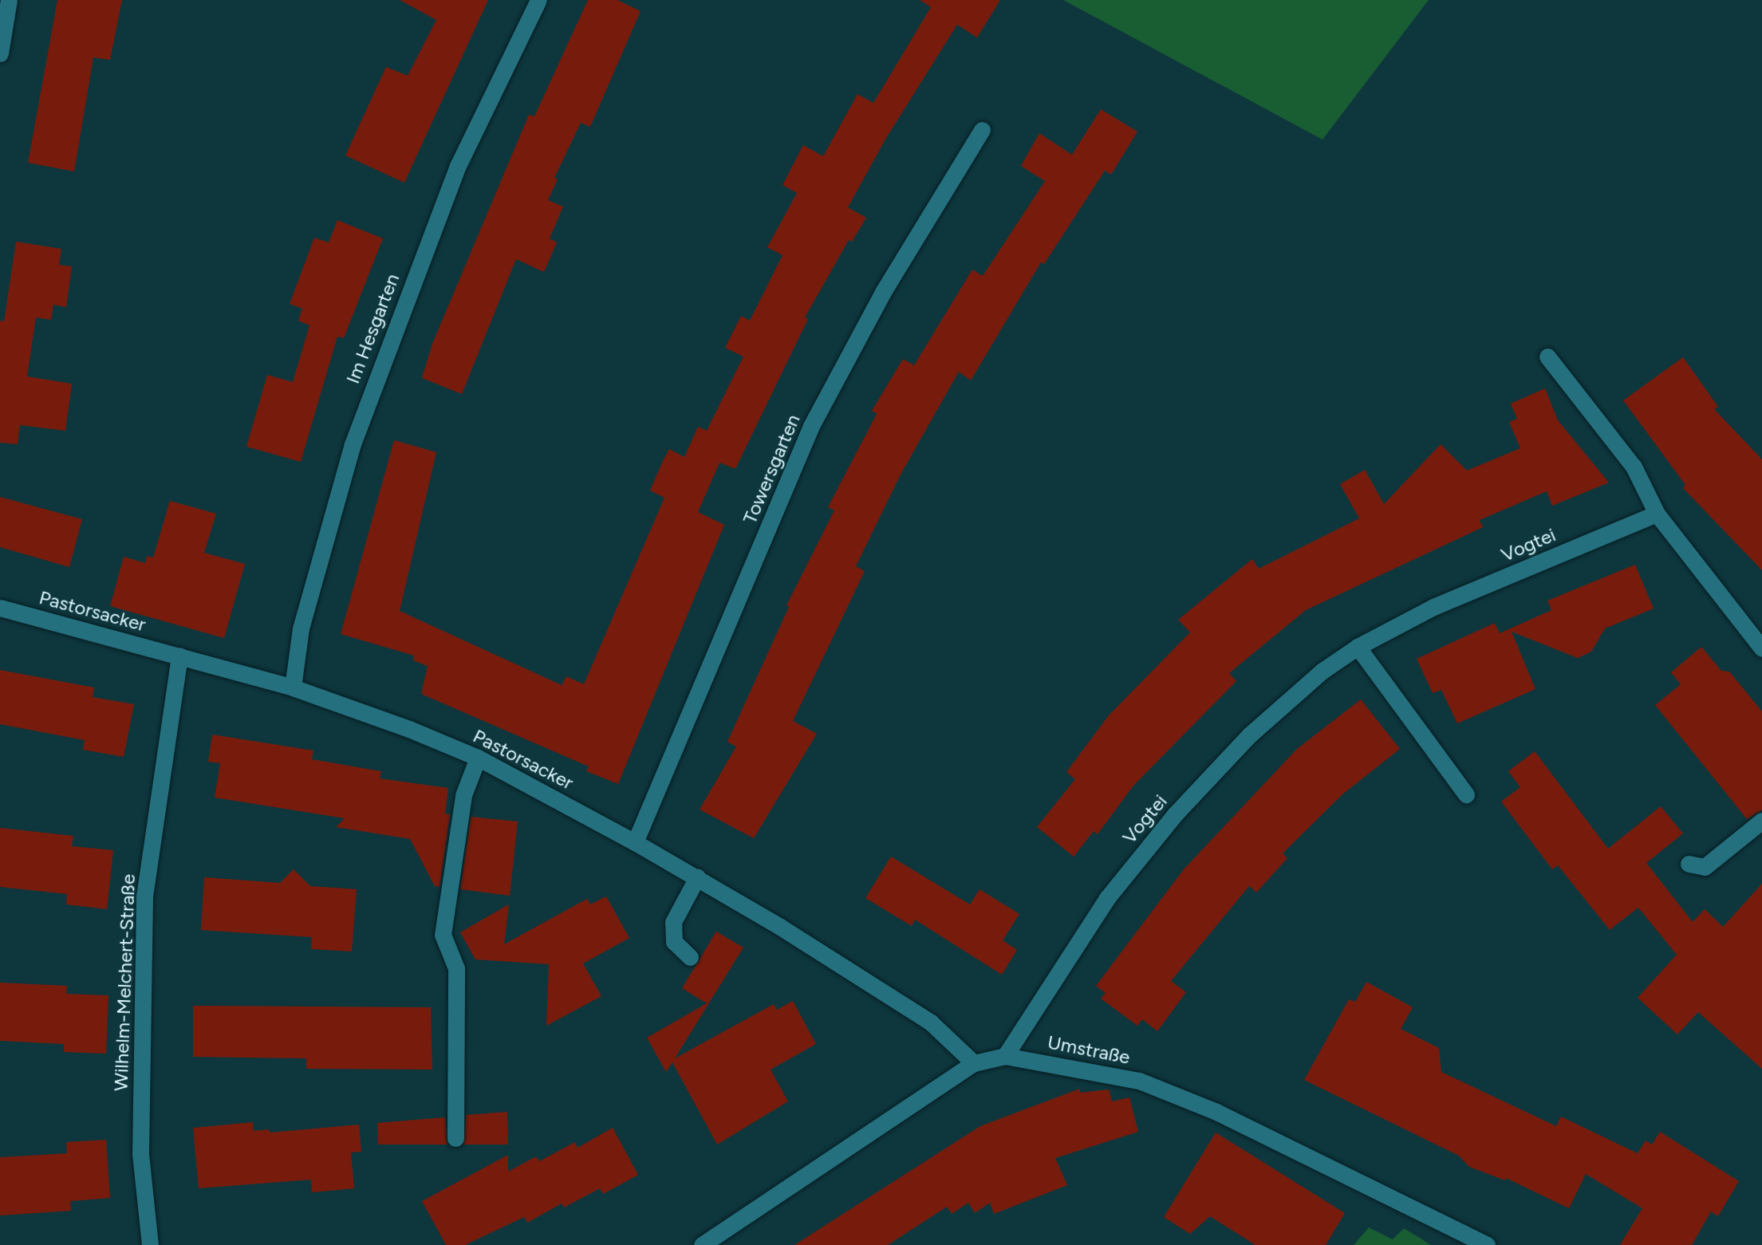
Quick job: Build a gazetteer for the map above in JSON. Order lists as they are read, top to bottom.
{
  "streets": {
    "street": [
      "Im Hesgarten",
      "Towersgarten",
      "Vogtei",
      "Pastorsacker",
      "Wilhelm-Melchert-Straße",
      "Umstraße"
    ]
  },
  "crossings": [
    ["Im Hesgarten", "Pastorsacker"],
    ["Towersgarten", "Pastorsacker"],
    ["Vogtei", "Umstraße"],
    ["Pastorsacker", "Wilhelm-Melchert-Straße"],
    ["Pastorsacker", "Umstraße"]
  ]
}
